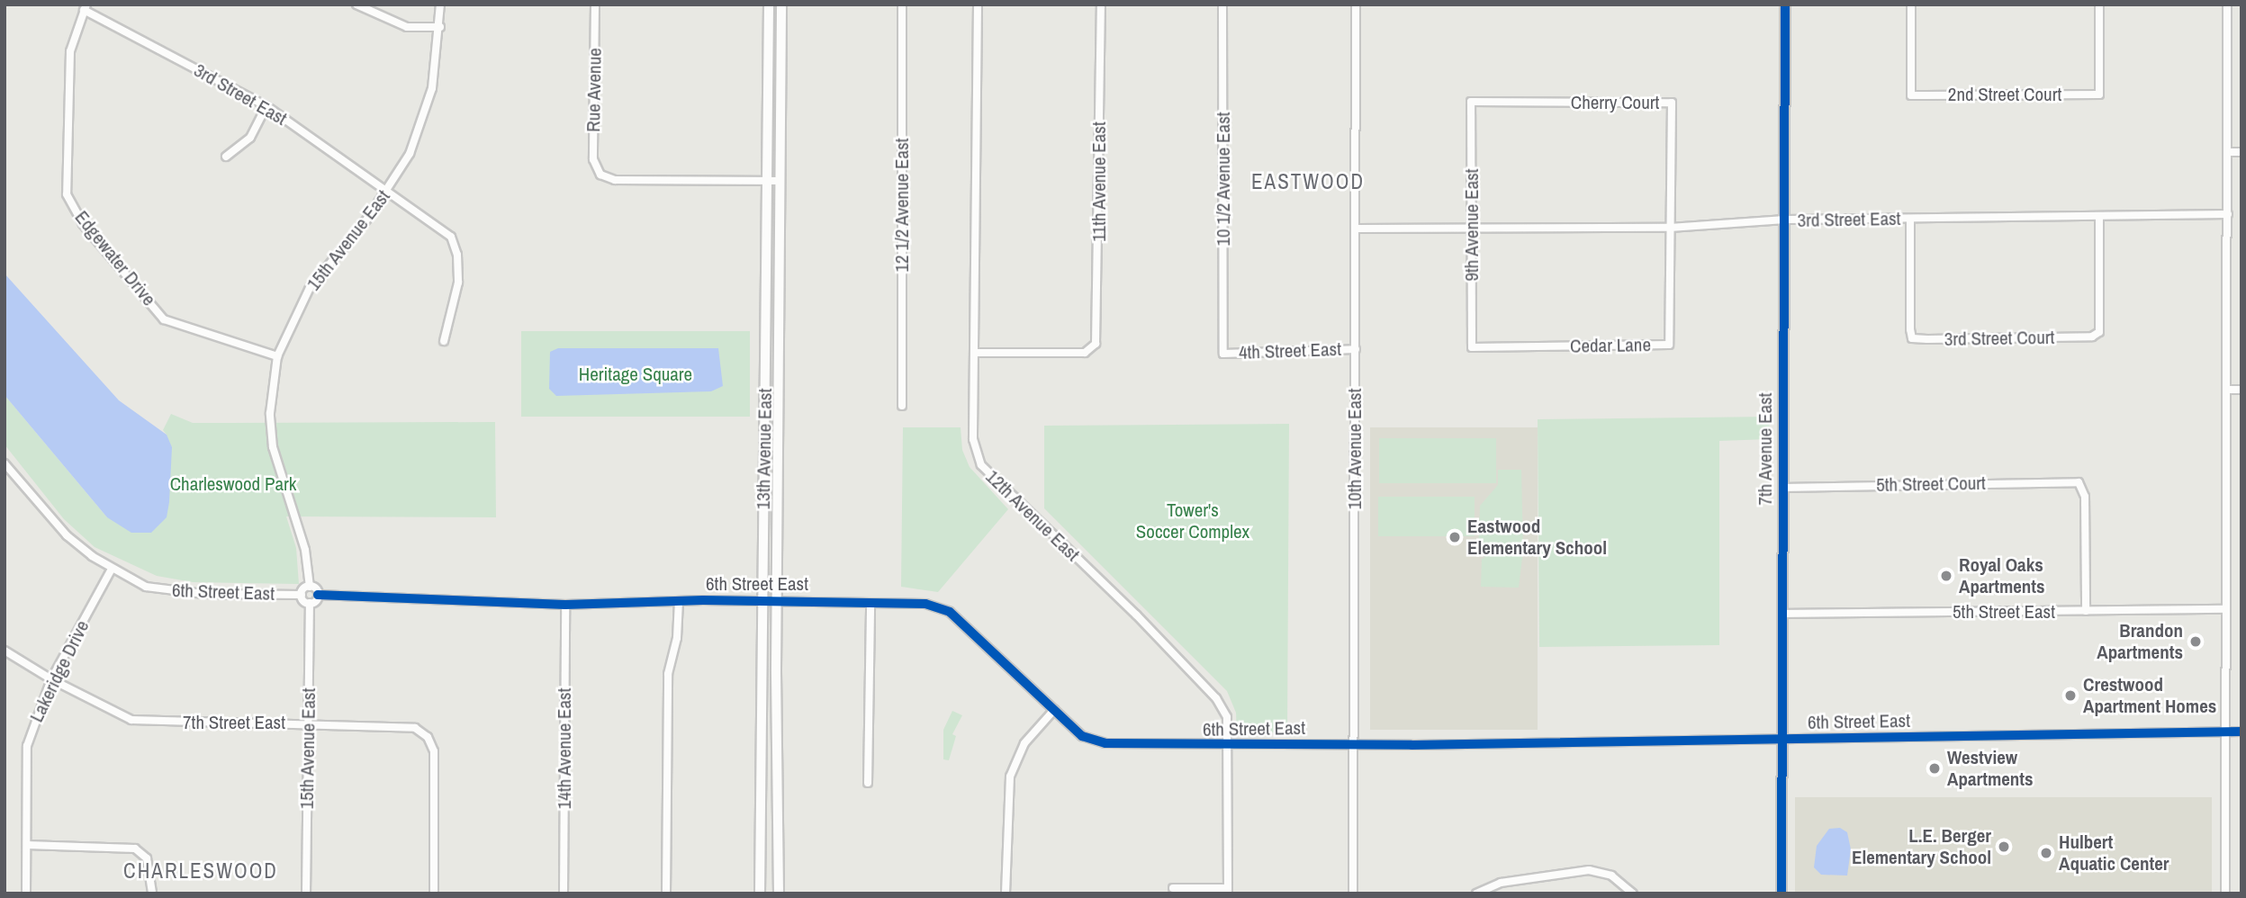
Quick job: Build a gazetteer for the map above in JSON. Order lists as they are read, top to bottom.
{
  "streets": {
    "main road": ["13th Avenue East", "7th Avenue East"],
    "street": [
      "Rue Avenue",
      "3rd Street East",
      "2nd Street Court",
      "Cherry Court",
      "10 1/2 Avenue East",
      "11th Avenue East",
      "12 1/2 Avenue East",
      "9th Avenue East",
      "15th Avenue East",
      "Edgewater Drive",
      "3rd Street Court",
      "Cedar Lane",
      "4th Street East",
      "10th Avenue East",
      "5th Street Court",
      "12th Avenue East",
      "6th Street East",
      "5th Street East",
      "Lakeridge Drive",
      "7th Street East",
      "14th Avenue East"
    ]
  },
  "crossings": [
    ["Rue Avenue", "13th Avenue East"],
    ["3rd Street East", "Cherry Court"],
    ["3rd Street East", "9th Avenue East"],
    ["3rd Street East", "15th Avenue East"],
    ["3rd Street East", "Edgewater Drive"],
    ["3rd Street East", "3rd Street Court"],
    ["3rd Street East", "Cedar Lane"],
    ["3rd Street East", "10th Avenue East"],
    ["3rd Street East", "7th Avenue East"],
    ["Cherry Court", "9th Avenue East"],
    ["Cherry Court", "Cedar Lane"],
    ["10 1/2 Avenue East", "4th Street East"],
    ["11th Avenue East", "12th Avenue East"],
    ["9th Avenue East", "Cedar Lane"],
    ["15th Avenue East", "Edgewater Drive"],
    ["15th Avenue East", "7th Street East"],
    ["4th Street East", "10th Avenue East"],
    ["13th Avenue East", "6th Street East"],
    ["10th Avenue East", "6th Street East"],
    ["7th Avenue East", "5th Street Court"],
    ["7th Avenue East", "6th Street East"],
    ["7th Avenue East", "5th Street East"],
    ["5th Street Court", "5th Street East"],
    ["12th Avenue East", "6th Street East"],
    ["6th Street East", "Lakeridge Drive"],
    ["6th Street East", "14th Avenue East"],
    ["Lakeridge Drive", "7th Street East"]
  ],
  "districts": ["EASTWOOD", "CHARLESWOOD"],
  "parks": ["Heritage Square", "Charleswood Park", "Tower's Soccer Complex"],
  "places": [
    "Eastwood Elementary School",
    "Royal Oaks Apartments",
    "Brandon Apartments",
    "Crestwood Apartment Homes",
    "Westview Apartments",
    "L.E. Berger Elementary School",
    "Hulbert Aquatic Center"
  ]
}
